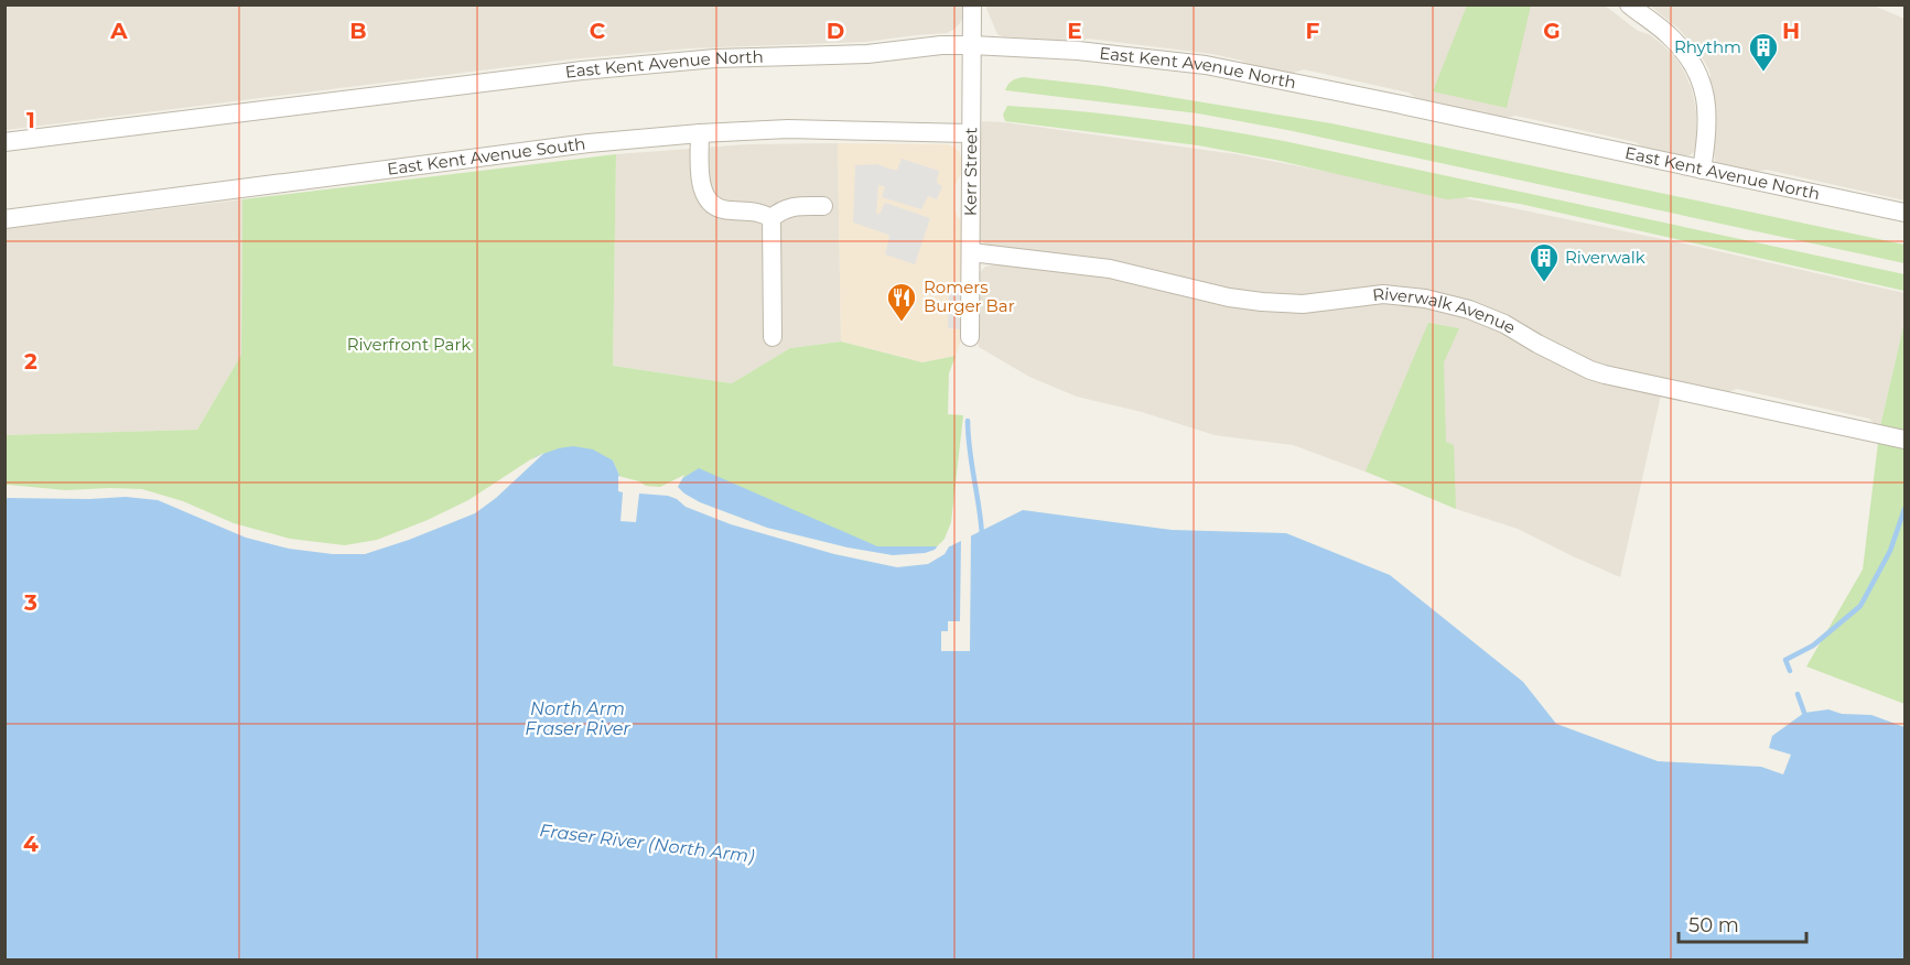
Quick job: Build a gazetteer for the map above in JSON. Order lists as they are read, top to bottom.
{
  "streets": {
    "street": [
      "East Kent Avenue North",
      "East Kent Avenue South",
      "Kerr Street",
      "Riverwalk Avenue"
    ]
  },
  "crossings": [
    ["East Kent Avenue North", "Kerr Street"],
    ["East Kent Avenue South", "Kerr Street"],
    ["Kerr Street", "Riverwalk Avenue"]
  ],
  "water": ["North Arm Fraser River", "Fraser River (North Arm)"],
  "parks": ["Riverfront Park"],
  "places": {
    "building": ["Rhythm", "Riverwalk"],
    "restaurant": ["Romers Burger Bar"]
  },
  "scale_bar": "50 m",
  "grid": {
    "columns": [
      "A",
      "B",
      "C",
      "D",
      "E",
      "F",
      "G",
      "H"
    ],
    "rows": [
      "1",
      "2",
      "3",
      "4"
    ]
  }
}
